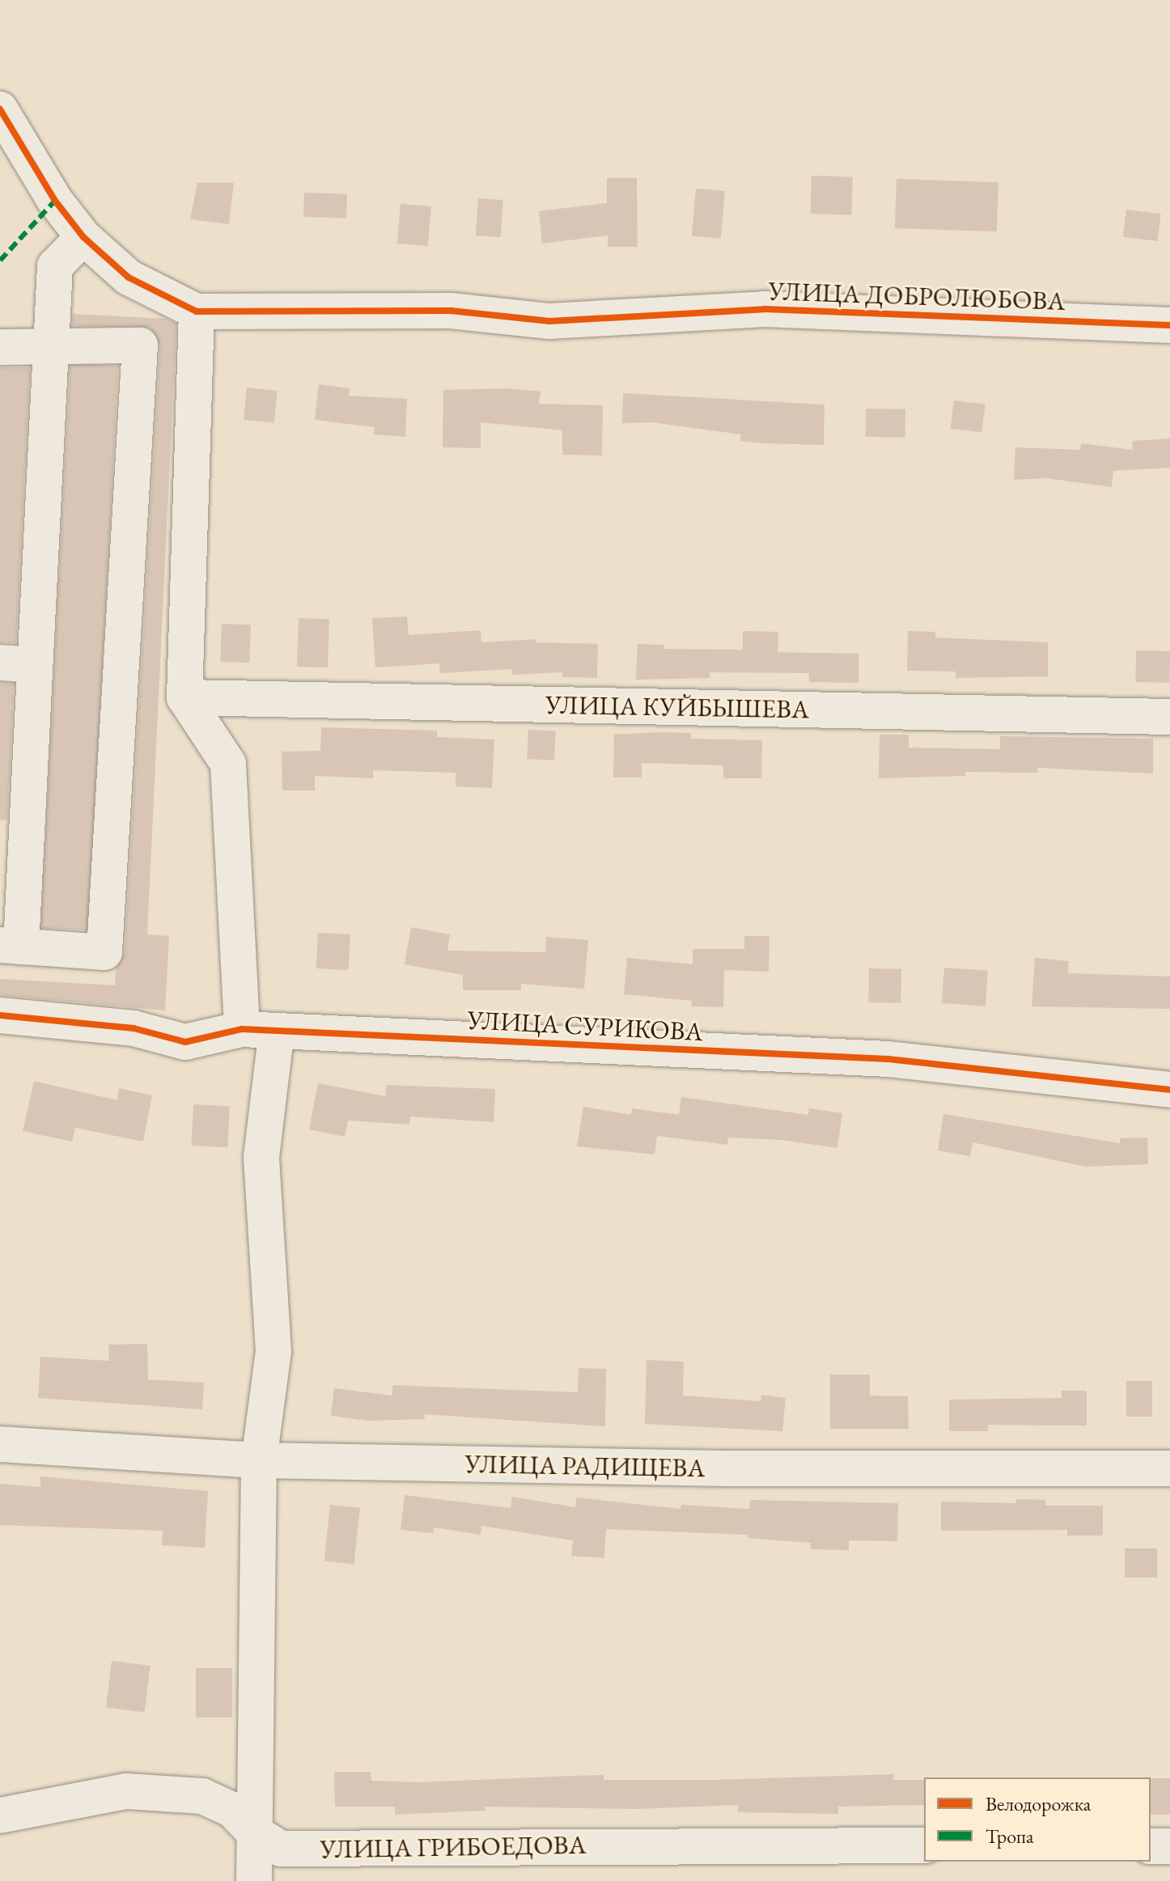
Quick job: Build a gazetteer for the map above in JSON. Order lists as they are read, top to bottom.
{
  "streets": {
    "street": [
      "УЛИЦА ДОБРОЛЮБОВА",
      "УЛИЦА КУЙБЫШЕВА",
      "УЛИЦА СУРИКОВА",
      "УЛИЦА РАДИЩЕВА",
      "УЛИЦА ГРИБОЕДОВА"
    ]
  },
  "legend": ["Велодорожка", "Тропа"]
}
